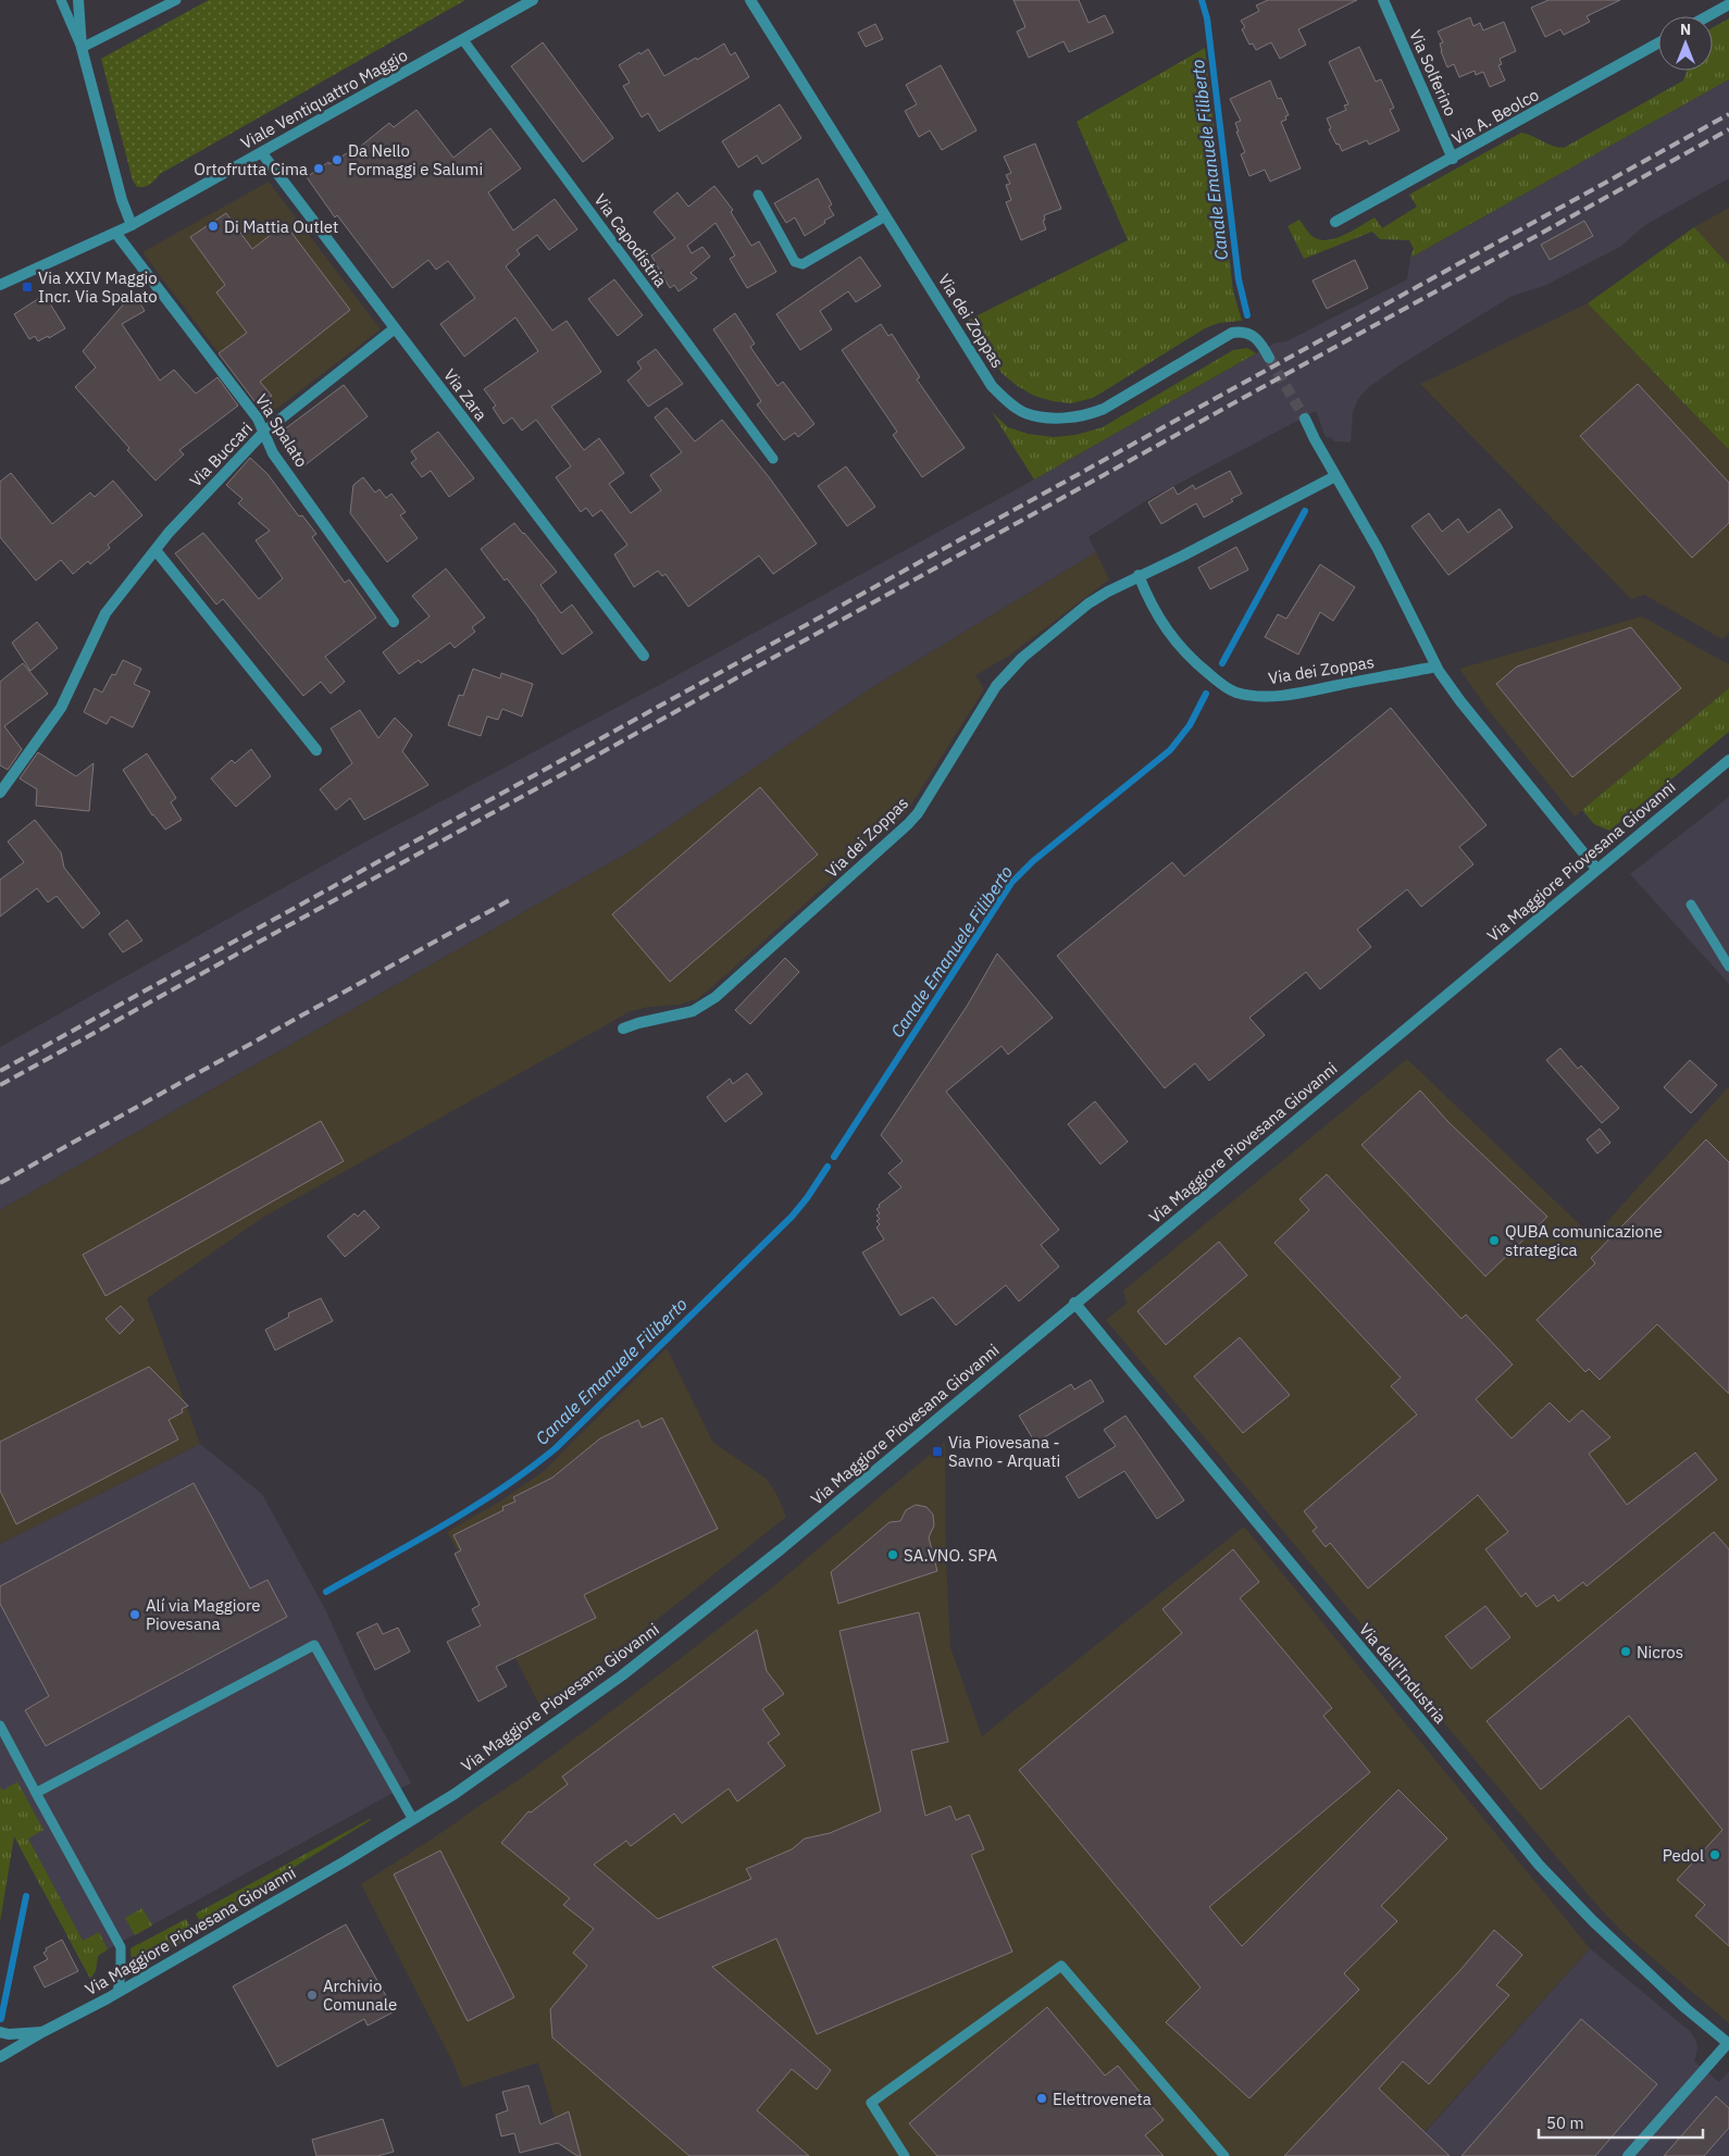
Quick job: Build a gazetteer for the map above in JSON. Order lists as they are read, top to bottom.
{
  "streets": {
    "street": [
      "Via Solferino",
      "Viale Ventiquattro Maggio",
      "Via A. Beolco",
      "Via dei Zoppas",
      "Via Zara",
      "Via Spalato",
      "Via Buccari",
      "Via Maggiore Piovesana Giovanni",
      "Via dell'Industria"
    ],
    "lane": ["Via Capodistria"]
  },
  "crossings": [
    ["Via Solferino", "Via A. Beolco"],
    ["Viale Ventiquattro Maggio", "Via Capodistria"],
    ["Viale Ventiquattro Maggio", "Via Zara"],
    ["Viale Ventiquattro Maggio", "Via Spalato"],
    ["Via Zara", "Via Buccari"],
    ["Via Spalato", "Via Buccari"],
    ["Via Maggiore Piovesana Giovanni", "Via dell'Industria"]
  ],
  "water": ["Canale Emanuele Filiberto"],
  "places": {
    "other": [
      "Da Nello Formaggi e Salumi",
      "Ortofrutta Cima",
      "Di Mattia Outlet",
      "QUBA comunicazione strategica",
      "SA.VNO. SPA",
      "Alí via Maggiore Piovesana",
      "Nicros",
      "Pedol",
      "Archivio Comunale",
      "Elettroveneta"
    ],
    "transit": ["Via XXIV Maggio Incr. Via Spalato", "Via Piovesana - Savno - Arquati"]
  },
  "scale_bar": "50 m",
  "north": "top"
}
